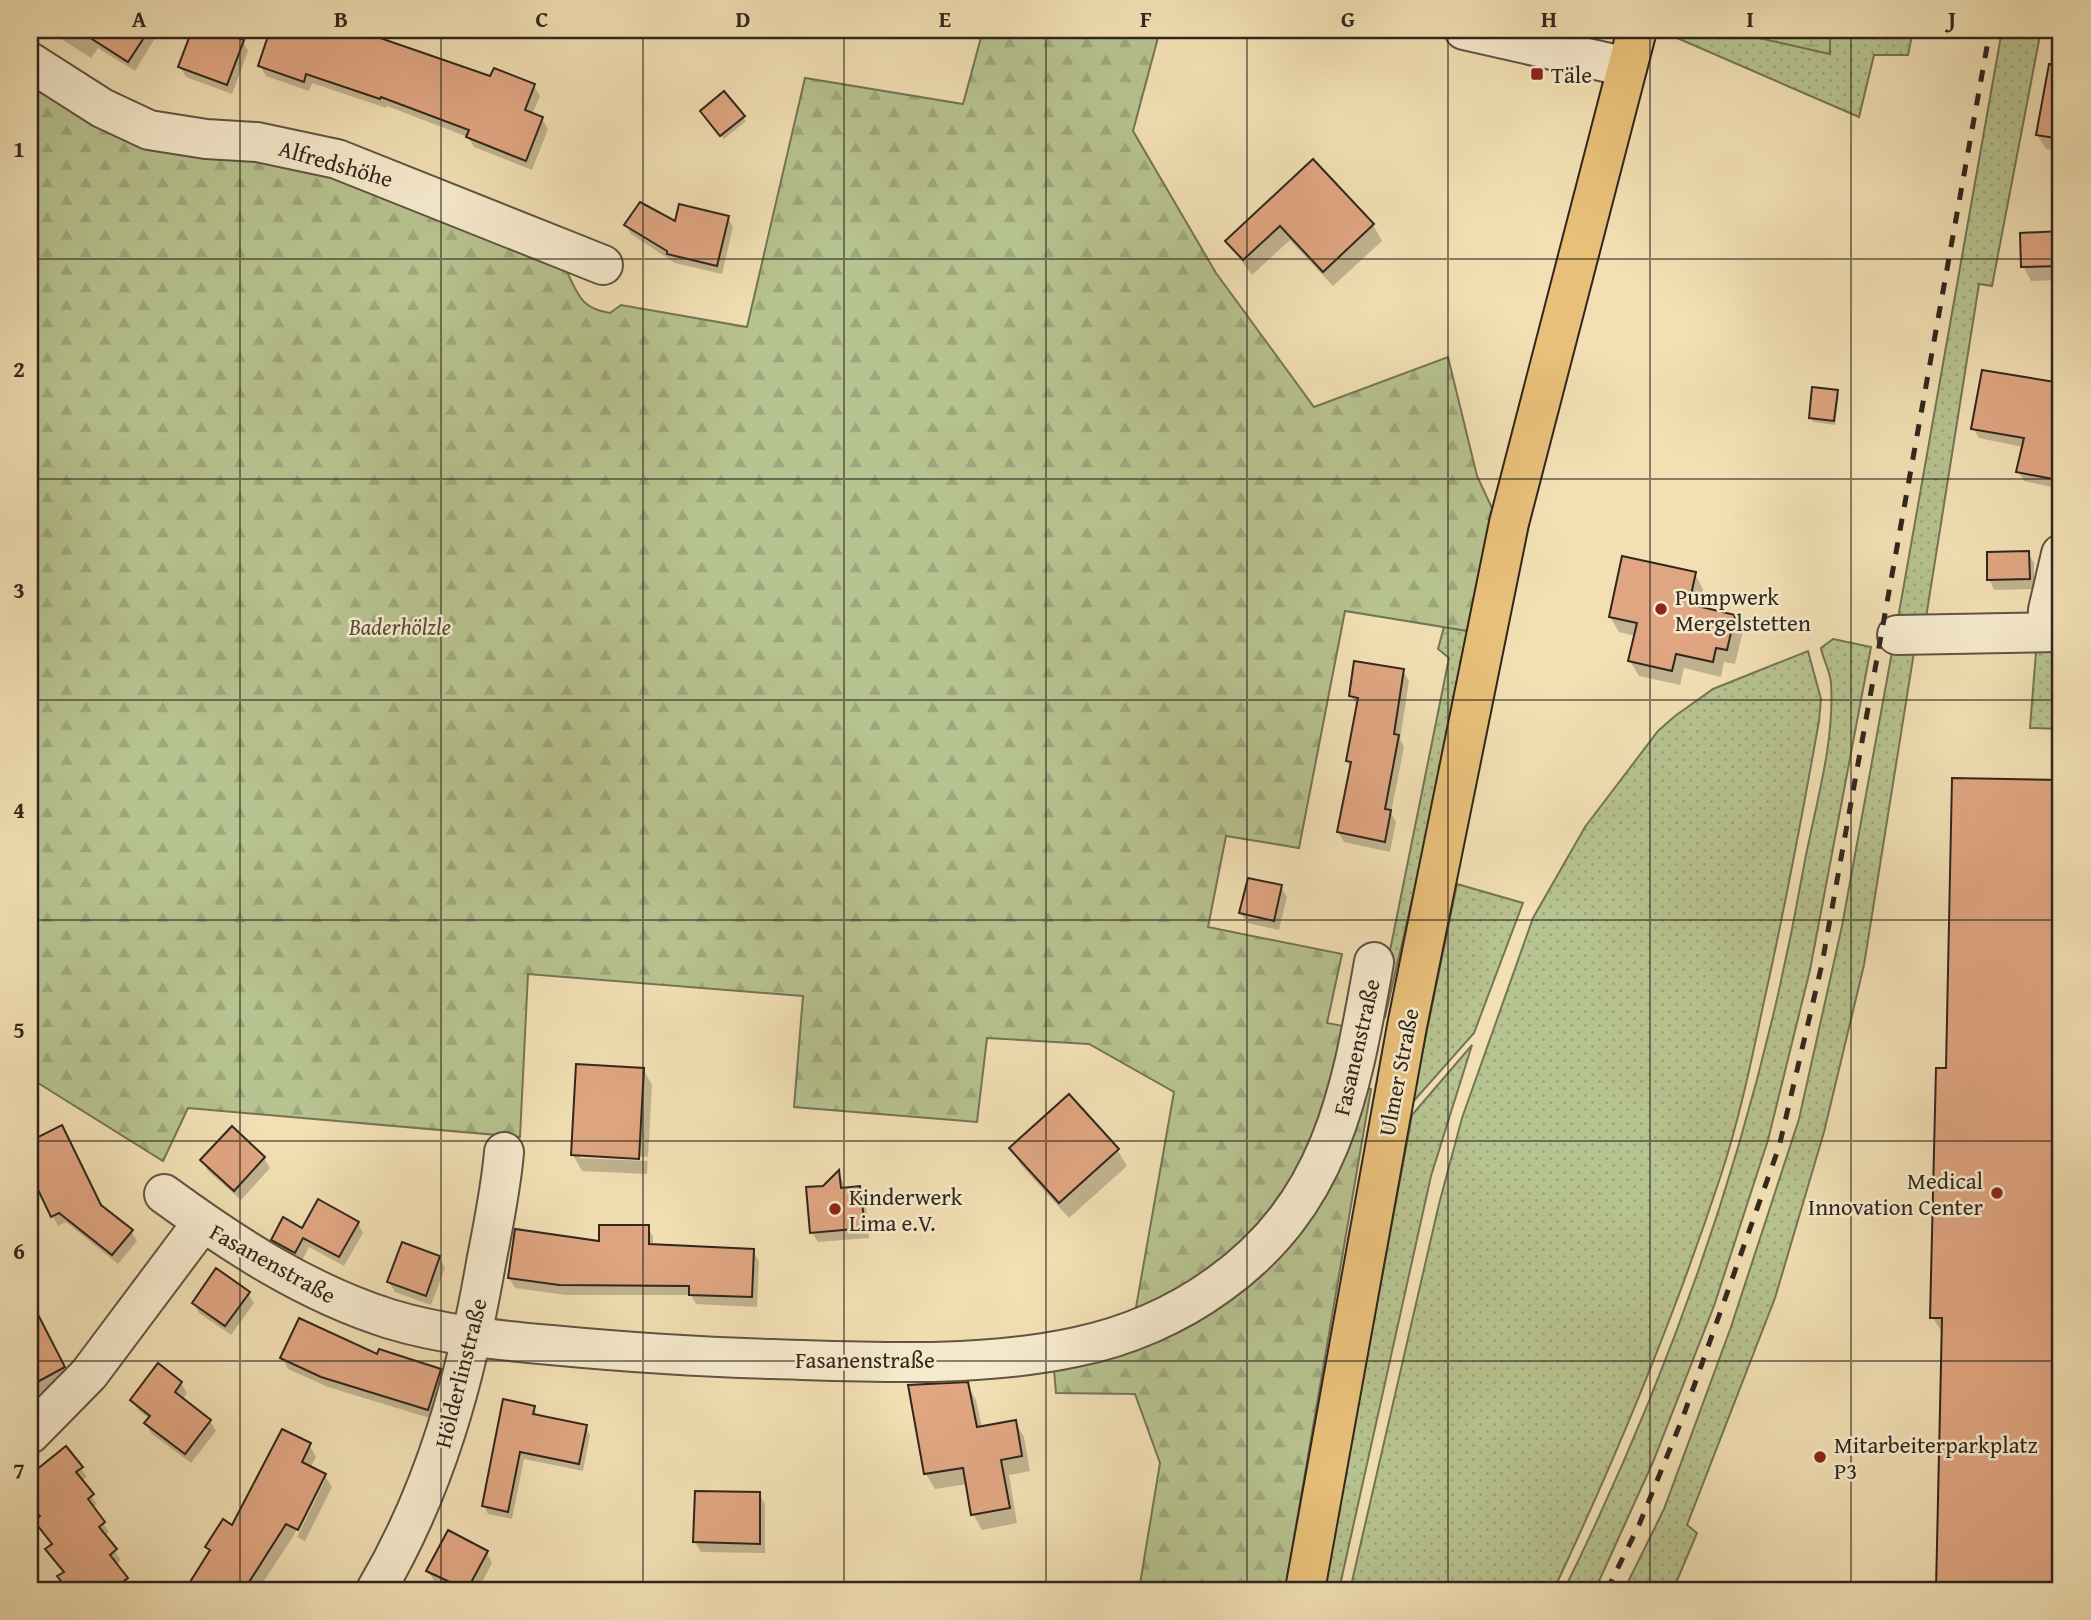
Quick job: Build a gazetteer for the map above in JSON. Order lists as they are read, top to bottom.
{
  "streets": {
    "main road": ["Ulmer Straße"],
    "street": ["Alfredshöhe", "Fasanenstraße", "Hölderlinstraße"]
  },
  "crossings": [
    ["Fasanenstraße", "Hölderlinstraße"]
  ],
  "parks": ["Baderhölzle"],
  "places": {
    "transit": ["Täle"],
    "other": [
      "Pumpwerk Mergelstetten",
      "Medical Innovation Center",
      "Kinderwerk Lima e.V.",
      "Mitarbeiterparkplatz P3"
    ]
  },
  "grid": {
    "columns": [
      "A",
      "B",
      "C",
      "D",
      "E",
      "F",
      "G",
      "H",
      "I",
      "J"
    ],
    "rows": [
      "1",
      "2",
      "3",
      "4",
      "5",
      "6",
      "7"
    ]
  }
}
